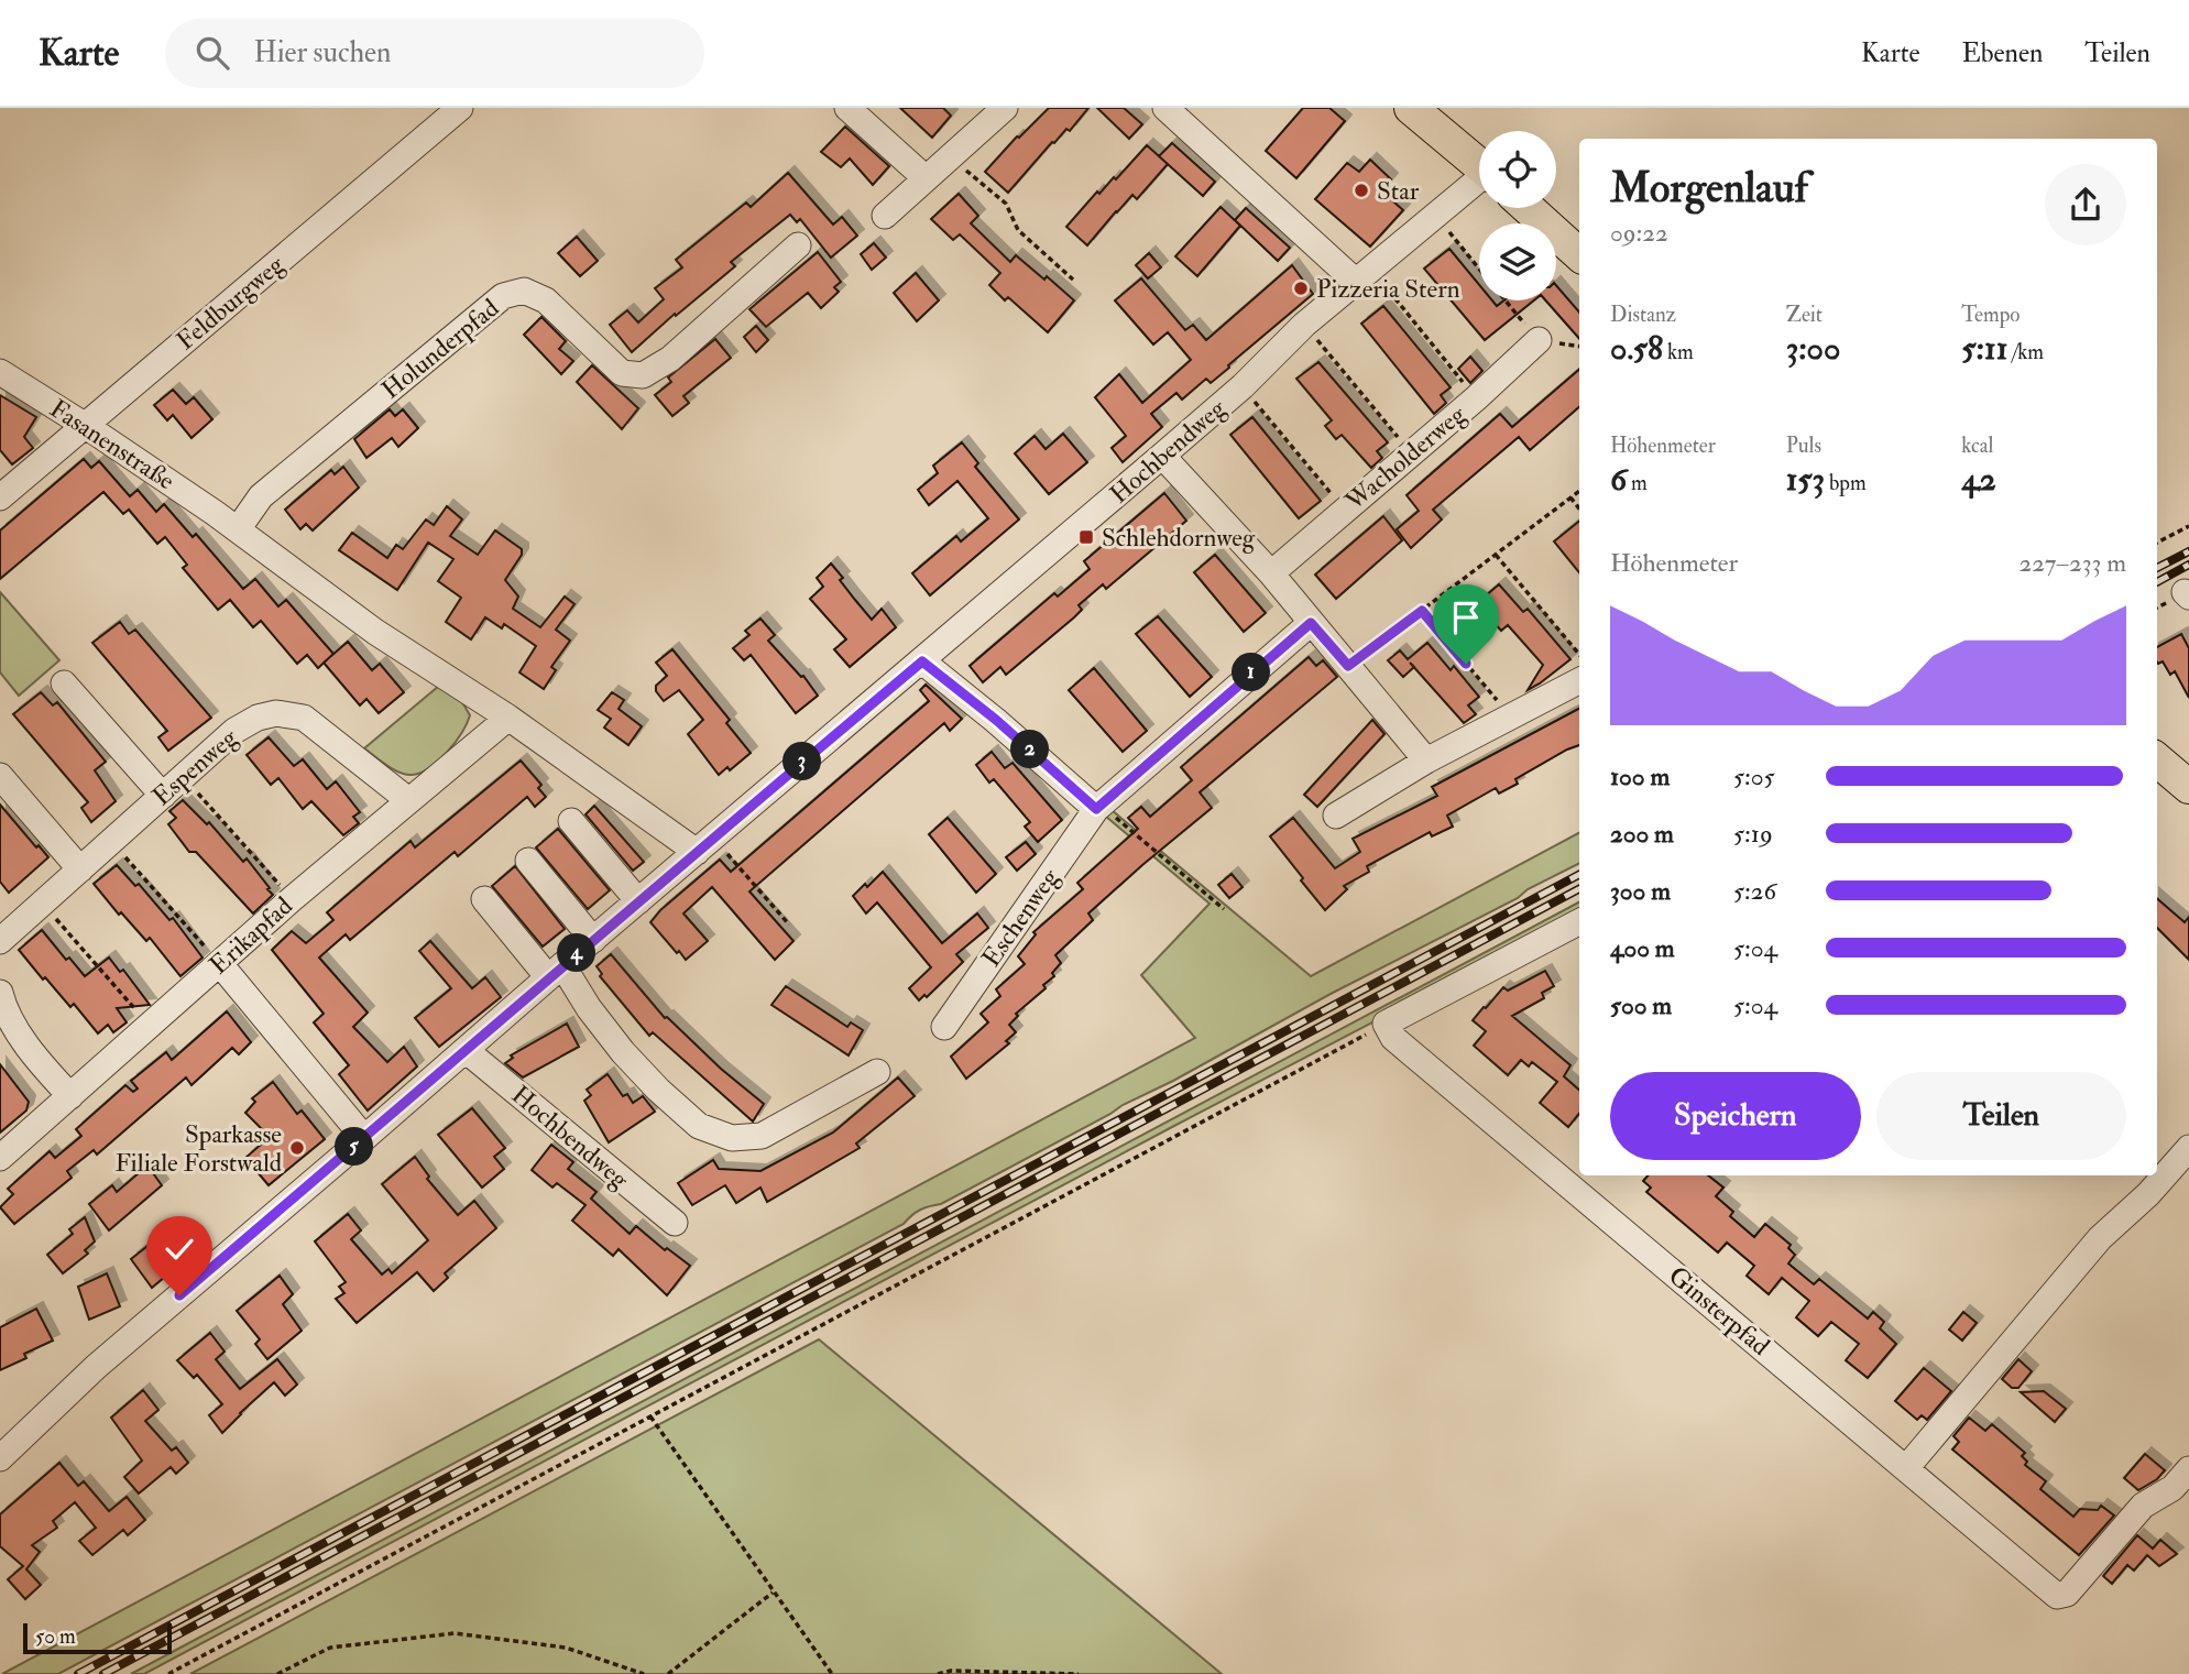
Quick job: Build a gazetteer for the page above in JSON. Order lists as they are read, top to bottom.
{
  "streets": {
    "street": [
      "Feldburgweg",
      "Holunderpfad",
      "Fasanenstraße",
      "Hochbendweg",
      "Wacholderweg",
      "Espenweg",
      "Eschenweg",
      "Erikapfad",
      "Ginsterpfad"
    ]
  },
  "crossings": [
    ["Feldburgweg", "Fasanenstraße"],
    ["Holunderpfad", "Fasanenstraße"],
    ["Espenweg", "Erikapfad"]
  ],
  "places": {
    "other": ["Star", "Pizzeria Stern", "Sparkasse Filiale Forstwald"],
    "transit": ["Schlehdornweg"]
  },
  "scale_bar": "50 m",
  "page": {
    "header": "Karte",
    "search": "Hier suchen",
    "nav": ["Karte", "Ebenen", "Teilen"],
    "heading": ["Morgenlauf", "09:22"],
    "stats": [
      ["Distanz", "0.58 km"],
      ["Zeit", "3:00"],
      ["Tempo", "5:11 /km"],
      ["Höhenmeter", "6 m"],
      ["Puls", "153 bpm"],
      ["kcal", "42"]
    ],
    "chart": ["Höhenmeter", "227–233 m"],
    "pins": [
      "1",
      "2",
      "3",
      "4",
      "5"
    ],
    "list": [
      {
        "name": "100 m",
        "note": "5:05"
      },
      {
        "name": "200 m",
        "note": "5:19"
      },
      {
        "name": "300 m",
        "note": "5:26"
      },
      {
        "name": "400 m",
        "note": "5:04"
      },
      {
        "name": "500 m",
        "note": "5:04"
      }
    ],
    "buttons": ["Speichern", "Teilen"],
    "scale": "50 m"
  }
}
